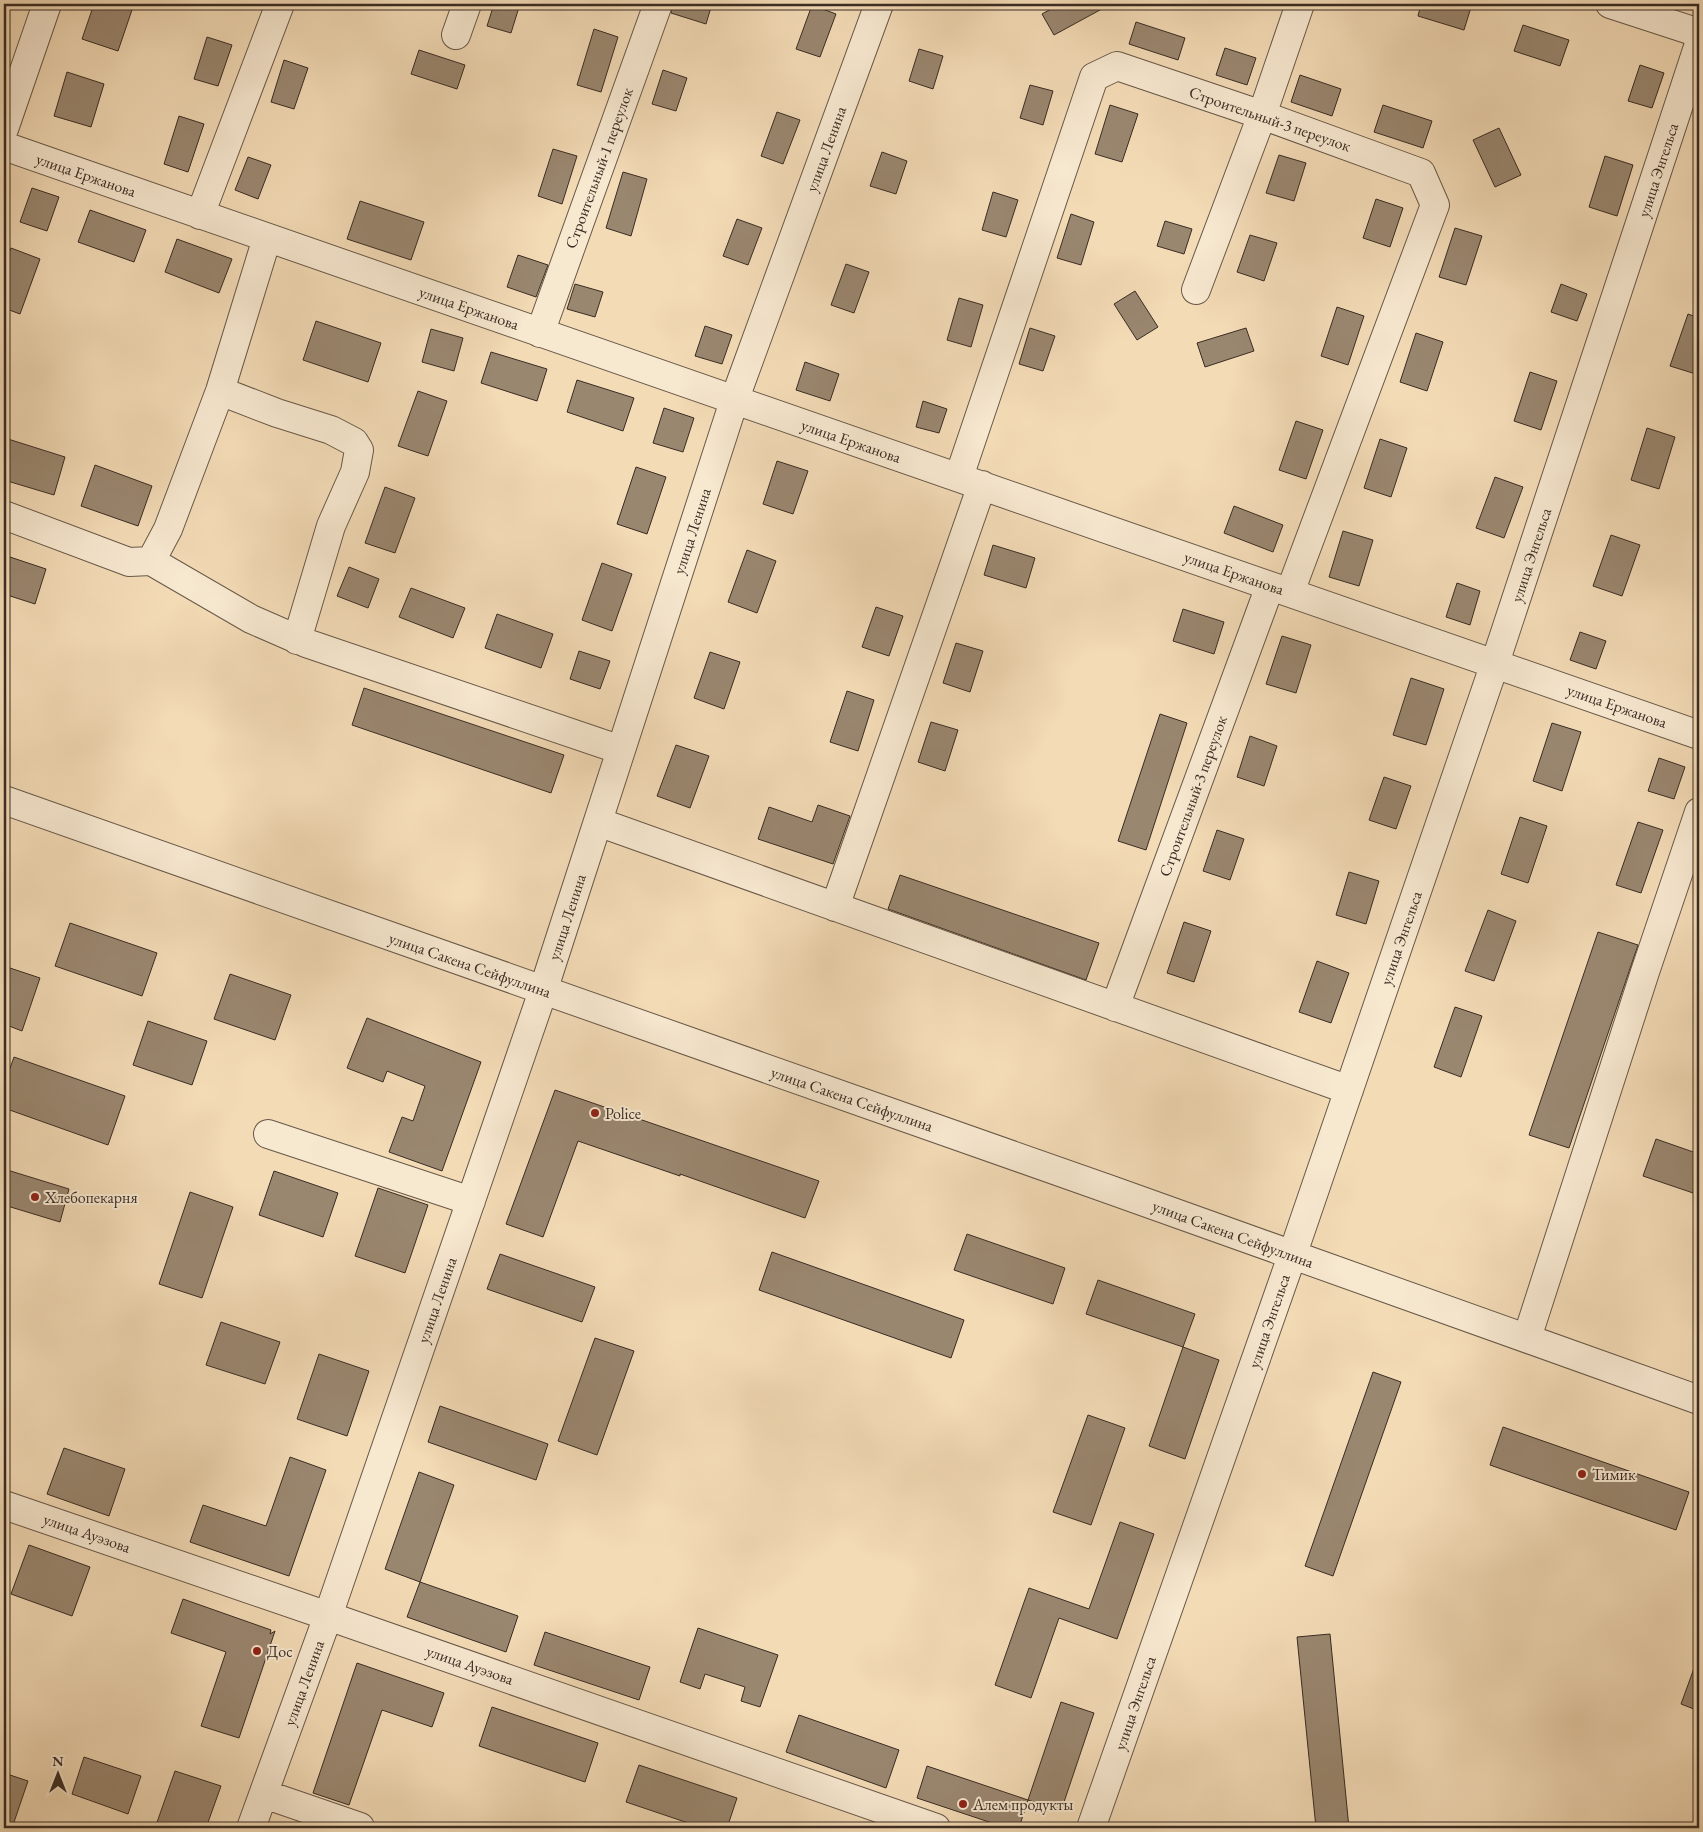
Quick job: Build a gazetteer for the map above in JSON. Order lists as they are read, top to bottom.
{
  "streets": {
    "street": [
      "Строительный-3 переулок",
      "улица Ленина",
      "Строительный-1 переулок",
      "улица Энгельса",
      "улица Ержанова",
      "улица Сакена Сейфуллина",
      "улица Ауэзова"
    ]
  },
  "crossings": [
    ["Строительный-3 переулок", "улица Ержанова"],
    ["улица Ленина", "улица Ержанова"],
    ["улица Ленина", "улица Сакена Сейфуллина"],
    ["улица Ленина", "улица Ауэзова"],
    ["Строительный-1 переулок", "улица Ержанова"],
    ["улица Энгельса", "улица Ержанова"],
    ["улица Энгельса", "улица Сакена Сейфуллина"]
  ],
  "places": [
    "Police",
    "Хлебопекарня",
    "Тимик",
    "Дос",
    "Алем продукты"
  ],
  "north": "top"
}
